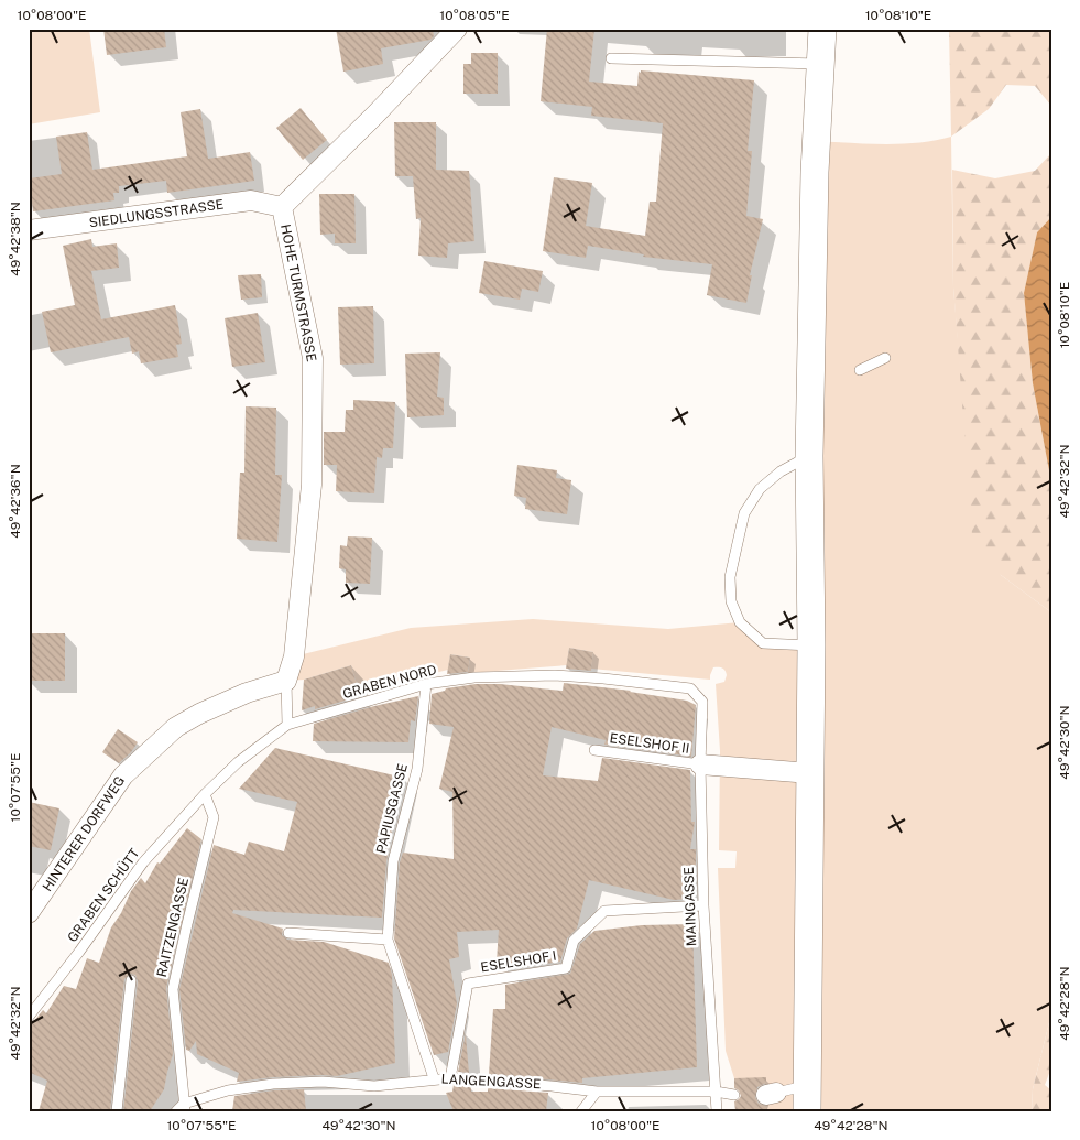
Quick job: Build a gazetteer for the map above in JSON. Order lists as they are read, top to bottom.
{
  "streets": {
    "street": ["SIEDLUNGSSTRASSE", "HOHE TURMSTRASSE", "HINTERER DORFWEG"],
    "lane": [
      "GRABEN NORD",
      "ESELSHOF II",
      "PAPIUSGASSE",
      "GRABEN SCHÜTT",
      "MAINGASSE",
      "RAITZENGASSE",
      "ESELSHOF I",
      "LANGENGASSE"
    ]
  },
  "crossings": [
    ["SIEDLUNGSSTRASSE", "HOHE TURMSTRASSE"],
    ["HOHE TURMSTRASSE", "GRABEN NORD"],
    ["HOHE TURMSTRASSE", "HINTERER DORFWEG"],
    ["GRABEN NORD", "PAPIUSGASSE"],
    ["GRABEN NORD", "GRABEN SCHÜTT"],
    ["GRABEN NORD", "MAINGASSE"],
    ["GRABEN NORD", "RAITZENGASSE"],
    ["ESELSHOF II", "MAINGASSE"],
    ["PAPIUSGASSE", "LANGENGASSE"],
    ["GRABEN SCHÜTT", "RAITZENGASSE"],
    ["MAINGASSE", "ESELSHOF I"],
    ["MAINGASSE", "LANGENGASSE"],
    ["RAITZENGASSE", "LANGENGASSE"],
    ["ESELSHOF I", "LANGENGASSE"]
  ],
  "coordinates": [
    "10°08'00\"E",
    "10°08'05\"E",
    "10°08'10\"E",
    "49°42'38\"N",
    "49°42'32\"N",
    "49°42'36\"N",
    "49°42'30\"N",
    "10°07'55\"E",
    "49°42'28\"N"
  ]
}
